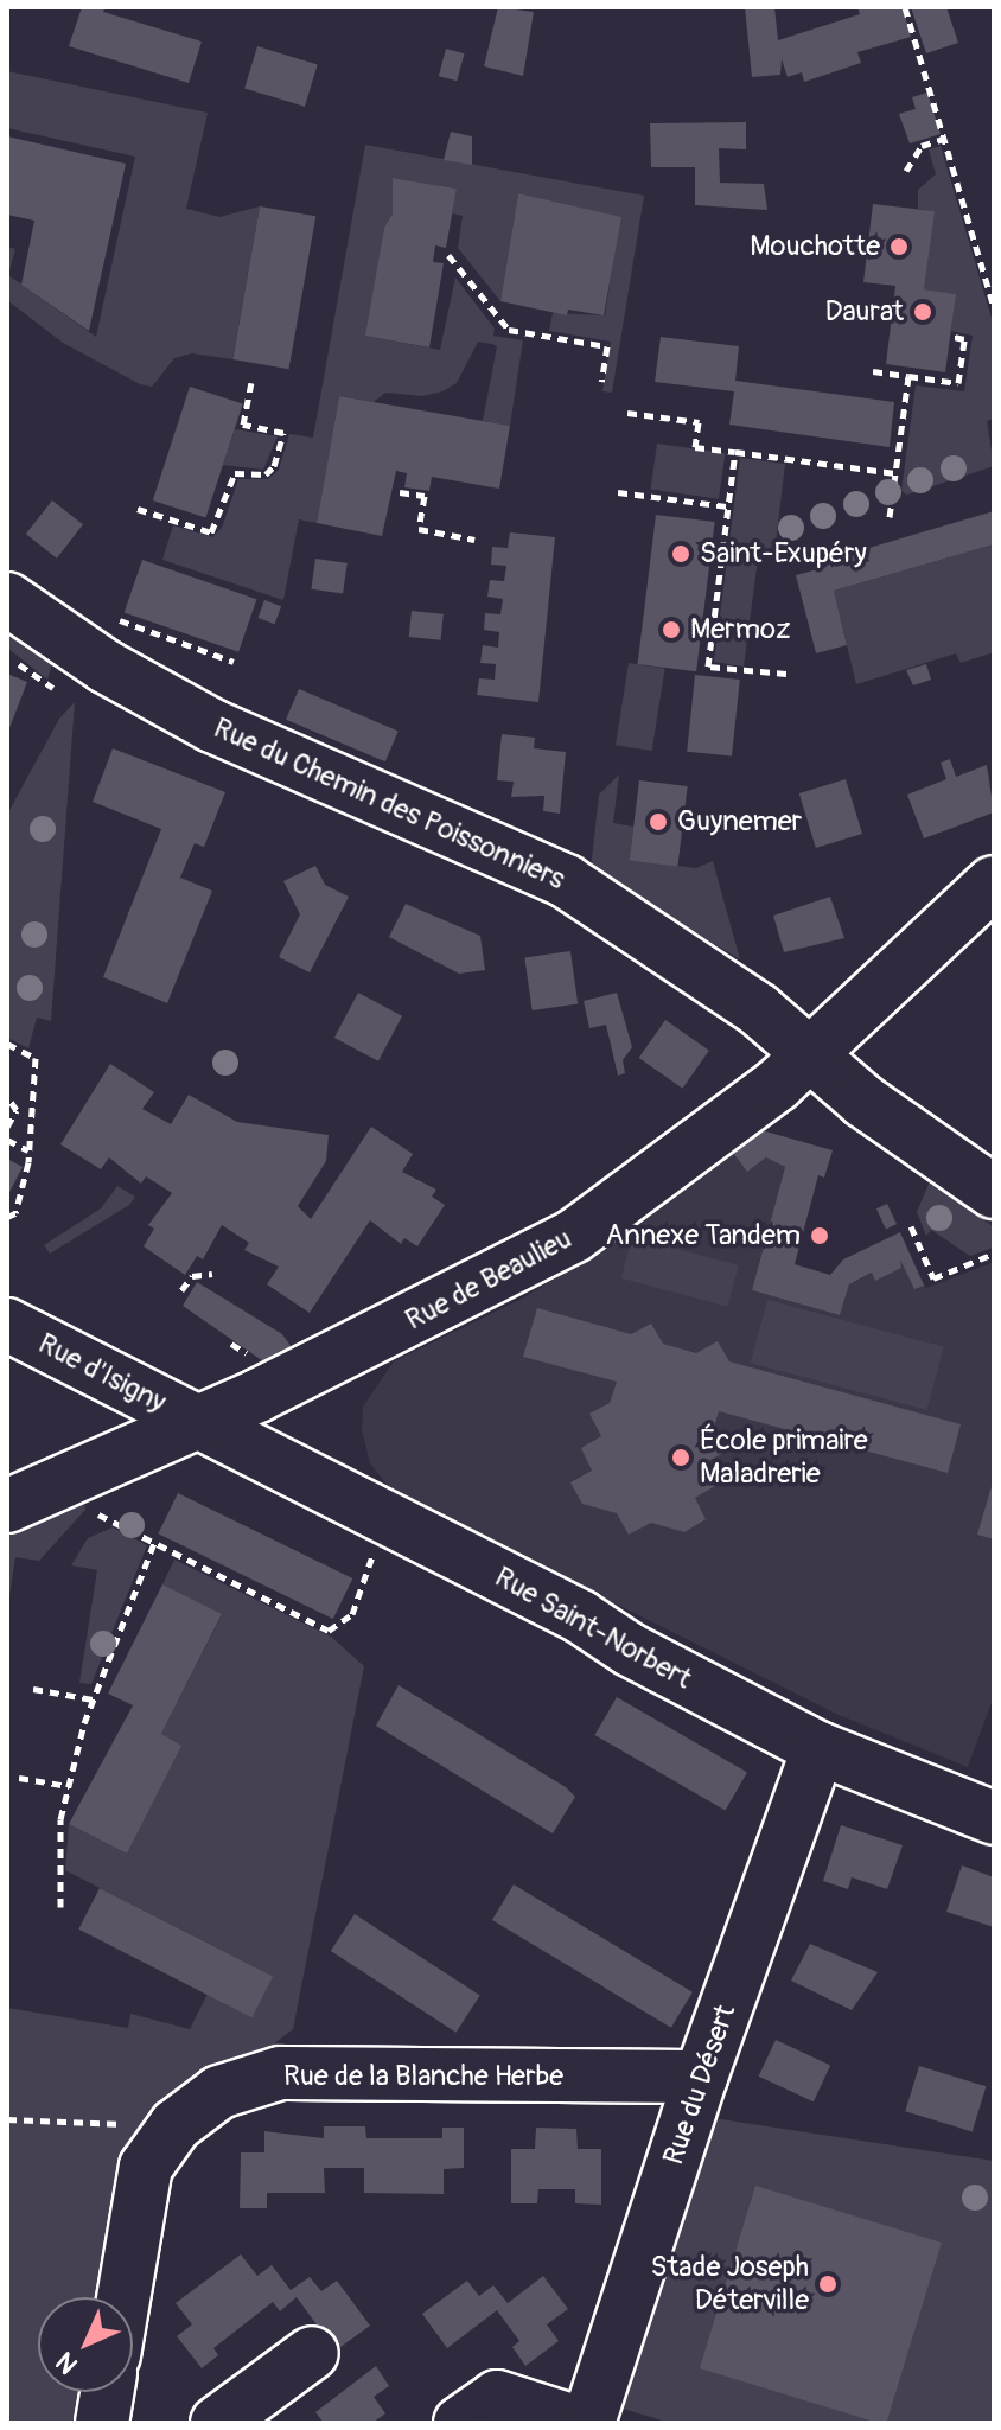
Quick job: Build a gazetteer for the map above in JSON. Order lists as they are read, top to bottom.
{
  "streets": {
    "street": [
      "Rue du Chemin des Poissonniers",
      "Rue de Beaulieu",
      "Rue d'Isigny",
      "Rue Saint-Norbert",
      "Rue de la Blanche Herbe",
      "Rue du Désert"
    ]
  },
  "crossings": [
    ["Rue du Chemin des Poissonniers", "Rue de Beaulieu"],
    ["Rue de Beaulieu", "Rue d'Isigny"],
    ["Rue de Beaulieu", "Rue Saint-Norbert"],
    ["Rue d'Isigny", "Rue Saint-Norbert"],
    ["Rue Saint-Norbert", "Rue du Désert"],
    ["Rue de la Blanche Herbe", "Rue du Désert"]
  ],
  "places": [
    "Mouchotte",
    "Daurat",
    "Saint-Exupéry",
    "Mermoz",
    "Guynemer",
    "Annexe Tandem",
    "École primaire Maladrerie",
    "Stade Joseph Déterville"
  ],
  "north": "bottom left"
}
